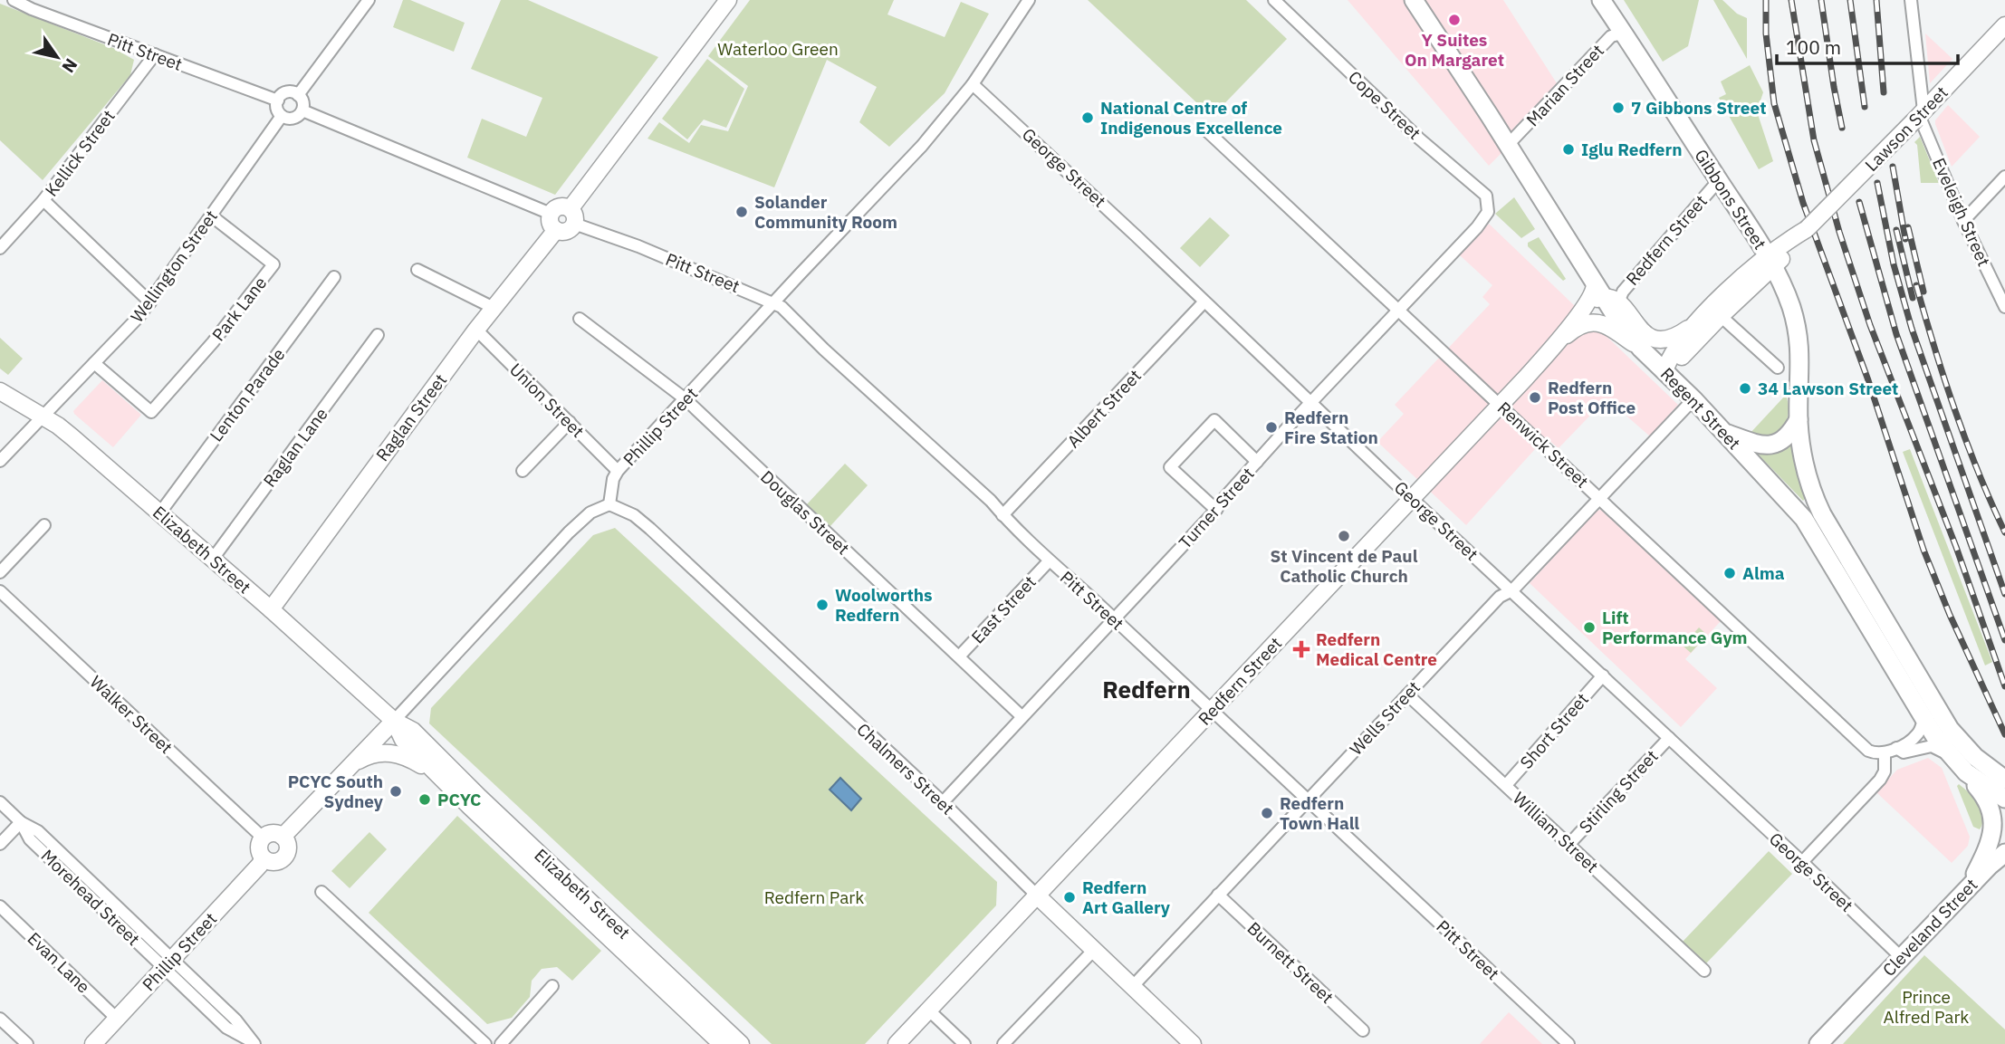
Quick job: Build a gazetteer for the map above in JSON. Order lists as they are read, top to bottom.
{
  "streets": {
    "main road": ["Gibbons Street", "Regent Street", "Cleveland Street"],
    "street": [
      "Pitt Street",
      "Marian Street",
      "Cope Street",
      "Lawson Street",
      "Kellick Street",
      "George Street",
      "Eveleigh Street",
      "Redfern Street",
      "Wellington Street",
      "Park Lane",
      "Lenton Parade",
      "Union Street",
      "Albert Street",
      "Raglan Street",
      "Phillip Street",
      "Renwick Street",
      "Raglan Lane",
      "Turner Street",
      "Douglas Street",
      "Elizabeth Street",
      "East Street",
      "Walker Street",
      "Wells Street",
      "Short Street",
      "Chalmers Street",
      "Stirling Street",
      "William Street",
      "Morehead Street",
      "Evan Lane",
      "Burnett Street"
    ]
  },
  "crossings": [
    ["Pitt Street", "Kellick Street"],
    ["Pitt Street", "Redfern Street"],
    ["Pitt Street", "Wellington Street"],
    ["Pitt Street", "Albert Street"],
    ["Pitt Street", "Raglan Street"],
    ["Pitt Street", "Phillip Street"],
    ["Pitt Street", "Turner Street"],
    ["Pitt Street", "East Street"],
    ["Pitt Street", "Wells Street"],
    ["Marian Street", "Gibbons Street"],
    ["Marian Street", "Regent Street"],
    ["Cope Street", "Turner Street"],
    ["Lawson Street", "Gibbons Street"],
    ["Lawson Street", "Eveleigh Street"],
    ["George Street", "Redfern Street"],
    ["George Street", "Albert Street"],
    ["George Street", "Phillip Street"],
    ["George Street", "Turner Street"],
    ["George Street", "Wells Street"],
    ["George Street", "Short Street"],
    ["George Street", "Stirling Street"],
    ["George Street", "Cleveland Street"],
    ["Gibbons Street", "Redfern Street"],
    ["Redfern Street", "Regent Street"],
    ["Redfern Street", "Renwick Street"],
    ["Redfern Street", "Chalmers Street"],
    ["Wellington Street", "Park Lane"],
    ["Wellington Street", "Elizabeth Street"],
    ["Lenton Parade", "Elizabeth Street"],
    ["Union Street", "Raglan Street"],
    ["Union Street", "Phillip Street"],
    ["Regent Street", "Wells Street"],
    ["Raglan Street", "Elizabeth Street"],
    ["Phillip Street", "Douglas Street"],
    ["Phillip Street", "Walker Street"],
    ["Phillip Street", "Chalmers Street"],
    ["Phillip Street", "Morehead Street"],
    ["Phillip Street", "Evan Lane"],
    ["Renwick Street", "Turner Street"],
    ["Renwick Street", "Wells Street"],
    ["Raglan Lane", "Elizabeth Street"],
    ["Turner Street", "Douglas Street"],
    ["Turner Street", "Chalmers Street"],
    ["Douglas Street", "East Street"],
    ["Wells Street", "Chalmers Street"],
    ["Wells Street", "William Street"],
    ["Wells Street", "Burnett Street"],
    ["Short Street", "William Street"],
    ["Stirling Street", "William Street"]
  ],
  "districts": ["Redfern"],
  "parks": ["Waterloo Green", "Redfern Park", "Prince Alfred Park"],
  "places": {
    "other": [
      "Y Suites On Margaret",
      "7 Gibbons Street",
      "National Centre of Indigenous Excellence",
      "Iglu Redfern",
      "Solander Community Room",
      "34 Lawson Street",
      "Redfern Post Office",
      "Redfern Fire Station",
      "St Vincent de Paul Catholic Church",
      "Alma",
      "Woolworths Redfern",
      "Lift Performance Gym",
      "PCYC South Sydney",
      "PCYC",
      "Redfern Town Hall",
      "Redfern Art Gallery"
    ],
    "health": ["Redfern Medical Centre"]
  },
  "scale_bar": "100 m",
  "north": "bottom right"
}
